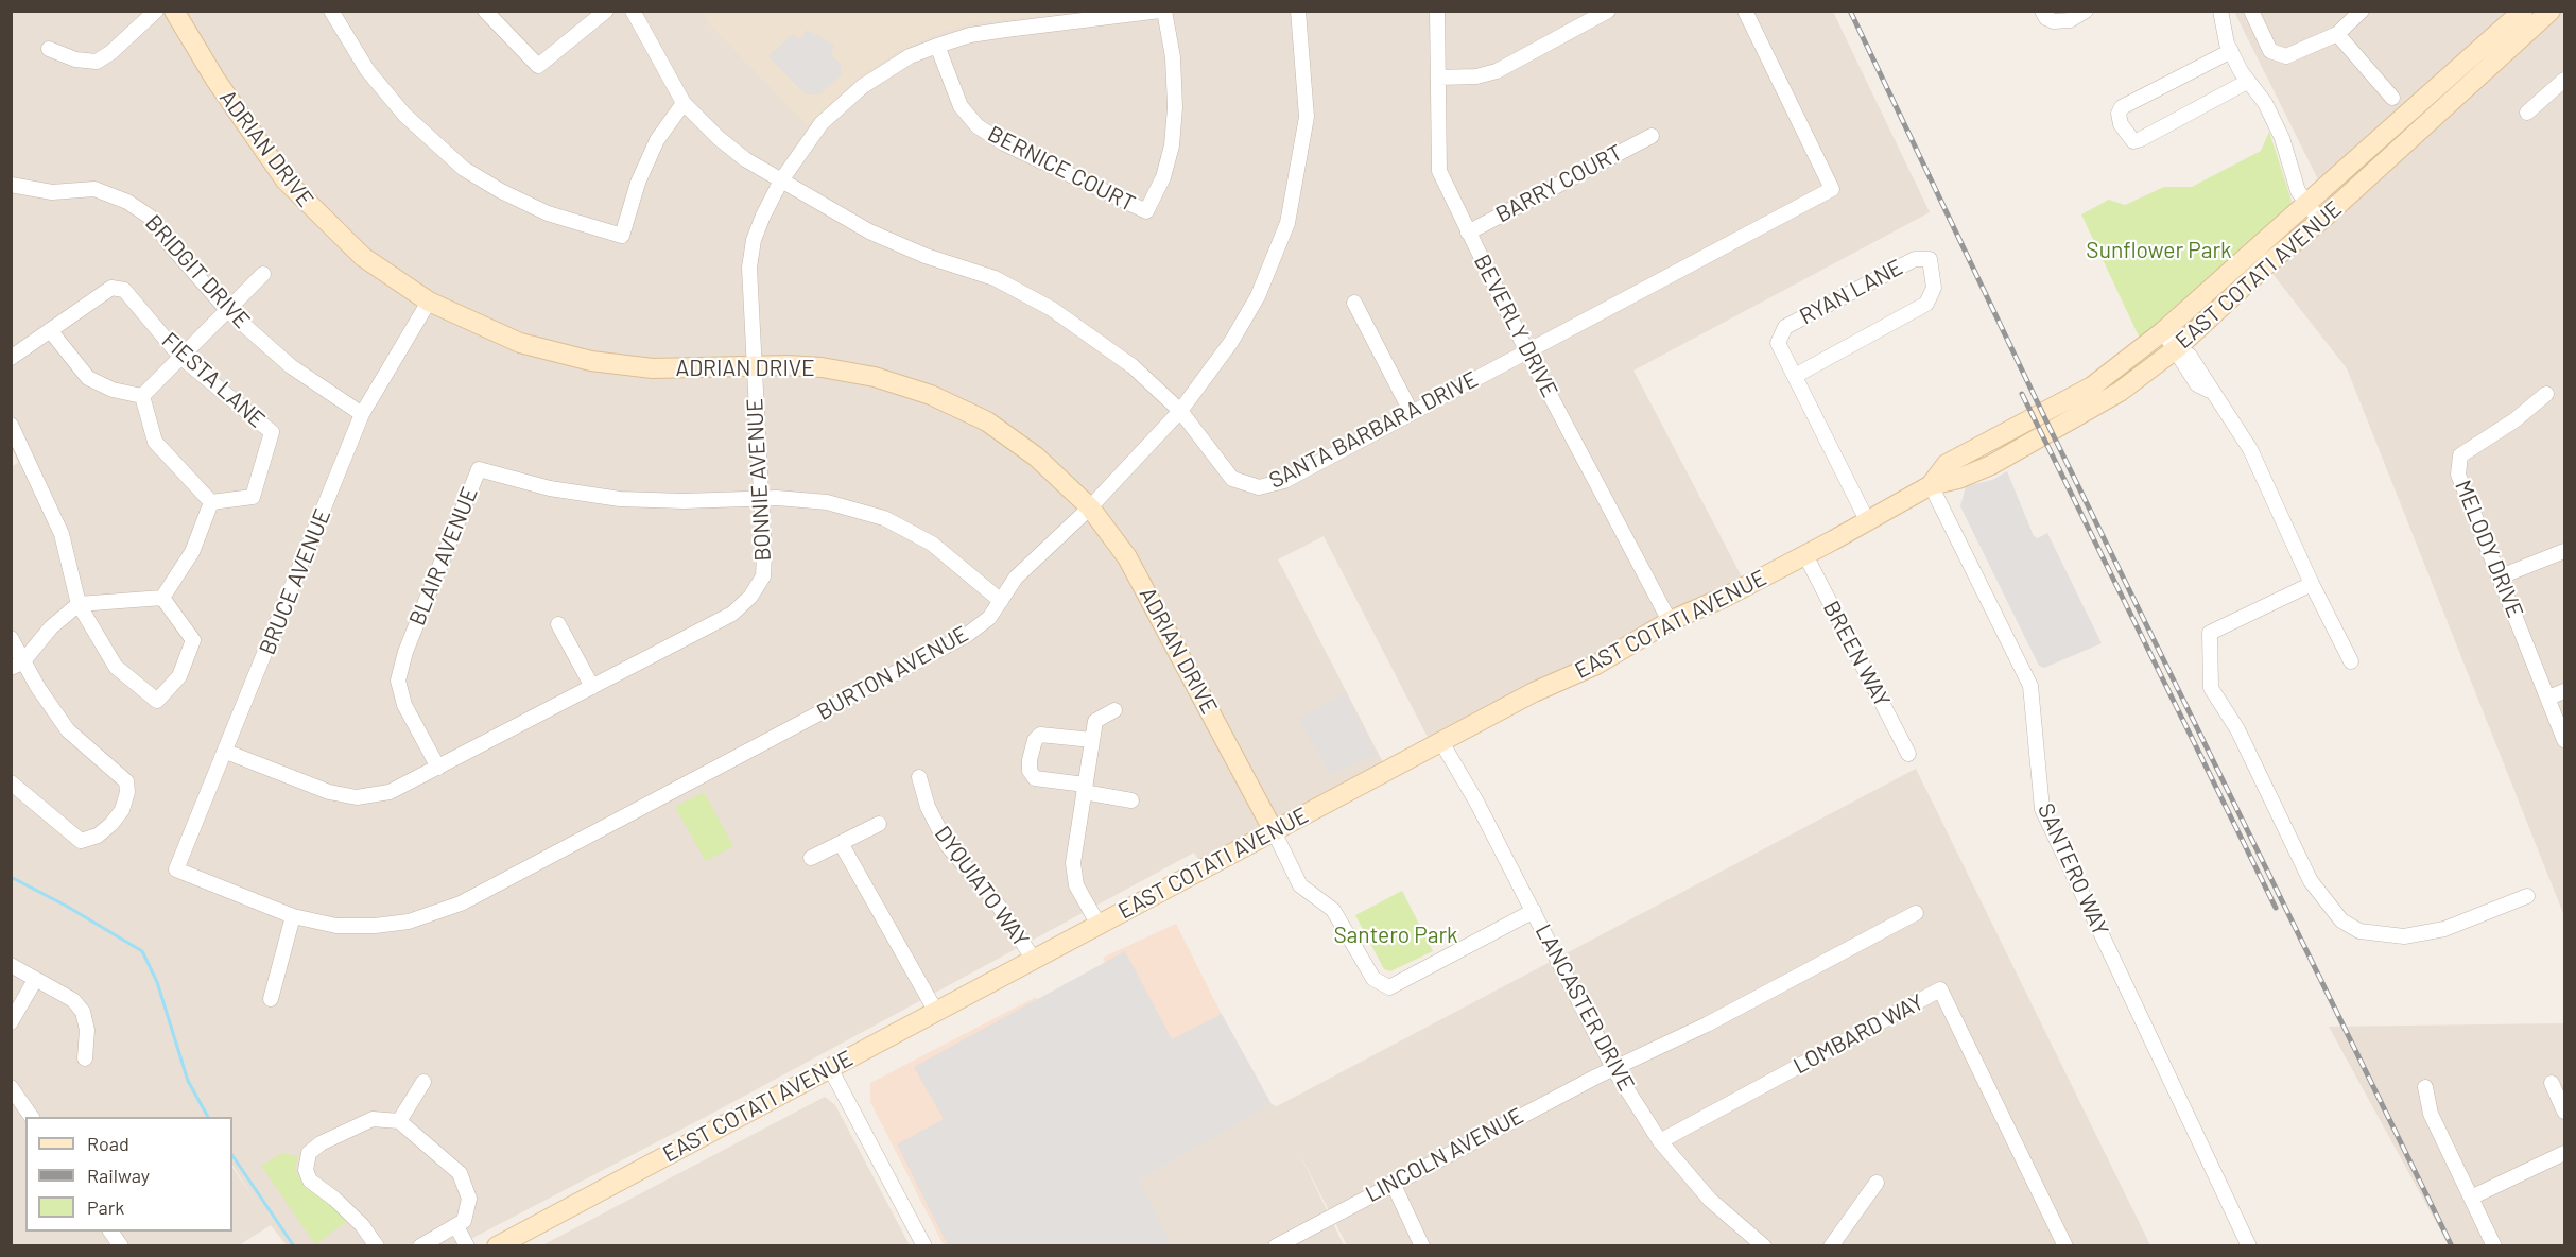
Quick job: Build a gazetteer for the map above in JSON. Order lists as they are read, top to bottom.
{
  "streets": {
    "main road": ["ADRIAN DRIVE", "EAST COTATI AVENUE"],
    "street": [
      "BERNICE COURT",
      "BARRY COURT",
      "BRIDGIT DRIVE",
      "RYAN LANE",
      "BEVERLY DRIVE",
      "FIESTA LANE",
      "SANTA BARBARA DRIVE",
      "BONNIE AVENUE",
      "MELODY DRIVE",
      "BLAIR AVENUE",
      "BRUCE AVENUE",
      "BREEN WAY",
      "BURTON AVENUE",
      "SANTERO WAY",
      "DYQUIATO WAY",
      "LANCASTER DRIVE",
      "LOMBARD WAY",
      "LINCOLN AVENUE"
    ]
  },
  "crossings": [
    ["ADRIAN DRIVE", "EAST COTATI AVENUE"],
    ["ADRIAN DRIVE", "BONNIE AVENUE"],
    ["ADRIAN DRIVE", "BRUCE AVENUE"],
    ["ADRIAN DRIVE", "BURTON AVENUE"],
    ["BERNICE COURT", "BONNIE AVENUE"],
    ["BARRY COURT", "BEVERLY DRIVE"],
    ["BRIDGIT DRIVE", "BRUCE AVENUE"],
    ["EAST COTATI AVENUE", "RYAN LANE"],
    ["EAST COTATI AVENUE", "BEVERLY DRIVE"],
    ["EAST COTATI AVENUE", "BREEN WAY"],
    ["EAST COTATI AVENUE", "SANTERO WAY"],
    ["EAST COTATI AVENUE", "DYQUIATO WAY"],
    ["EAST COTATI AVENUE", "LANCASTER DRIVE"],
    ["BEVERLY DRIVE", "SANTA BARBARA DRIVE"],
    ["SANTA BARBARA DRIVE", "BONNIE AVENUE"],
    ["SANTA BARBARA DRIVE", "BURTON AVENUE"],
    ["BONNIE AVENUE", "BLAIR AVENUE"],
    ["BONNIE AVENUE", "BRUCE AVENUE"],
    ["BLAIR AVENUE", "BURTON AVENUE"],
    ["BRUCE AVENUE", "BURTON AVENUE"],
    ["LANCASTER DRIVE", "LOMBARD WAY"],
    ["LANCASTER DRIVE", "LINCOLN AVENUE"]
  ],
  "parks": ["Sunflower Park", "Santero Park"],
  "legend": ["Road", "Railway", "Park"]
}
